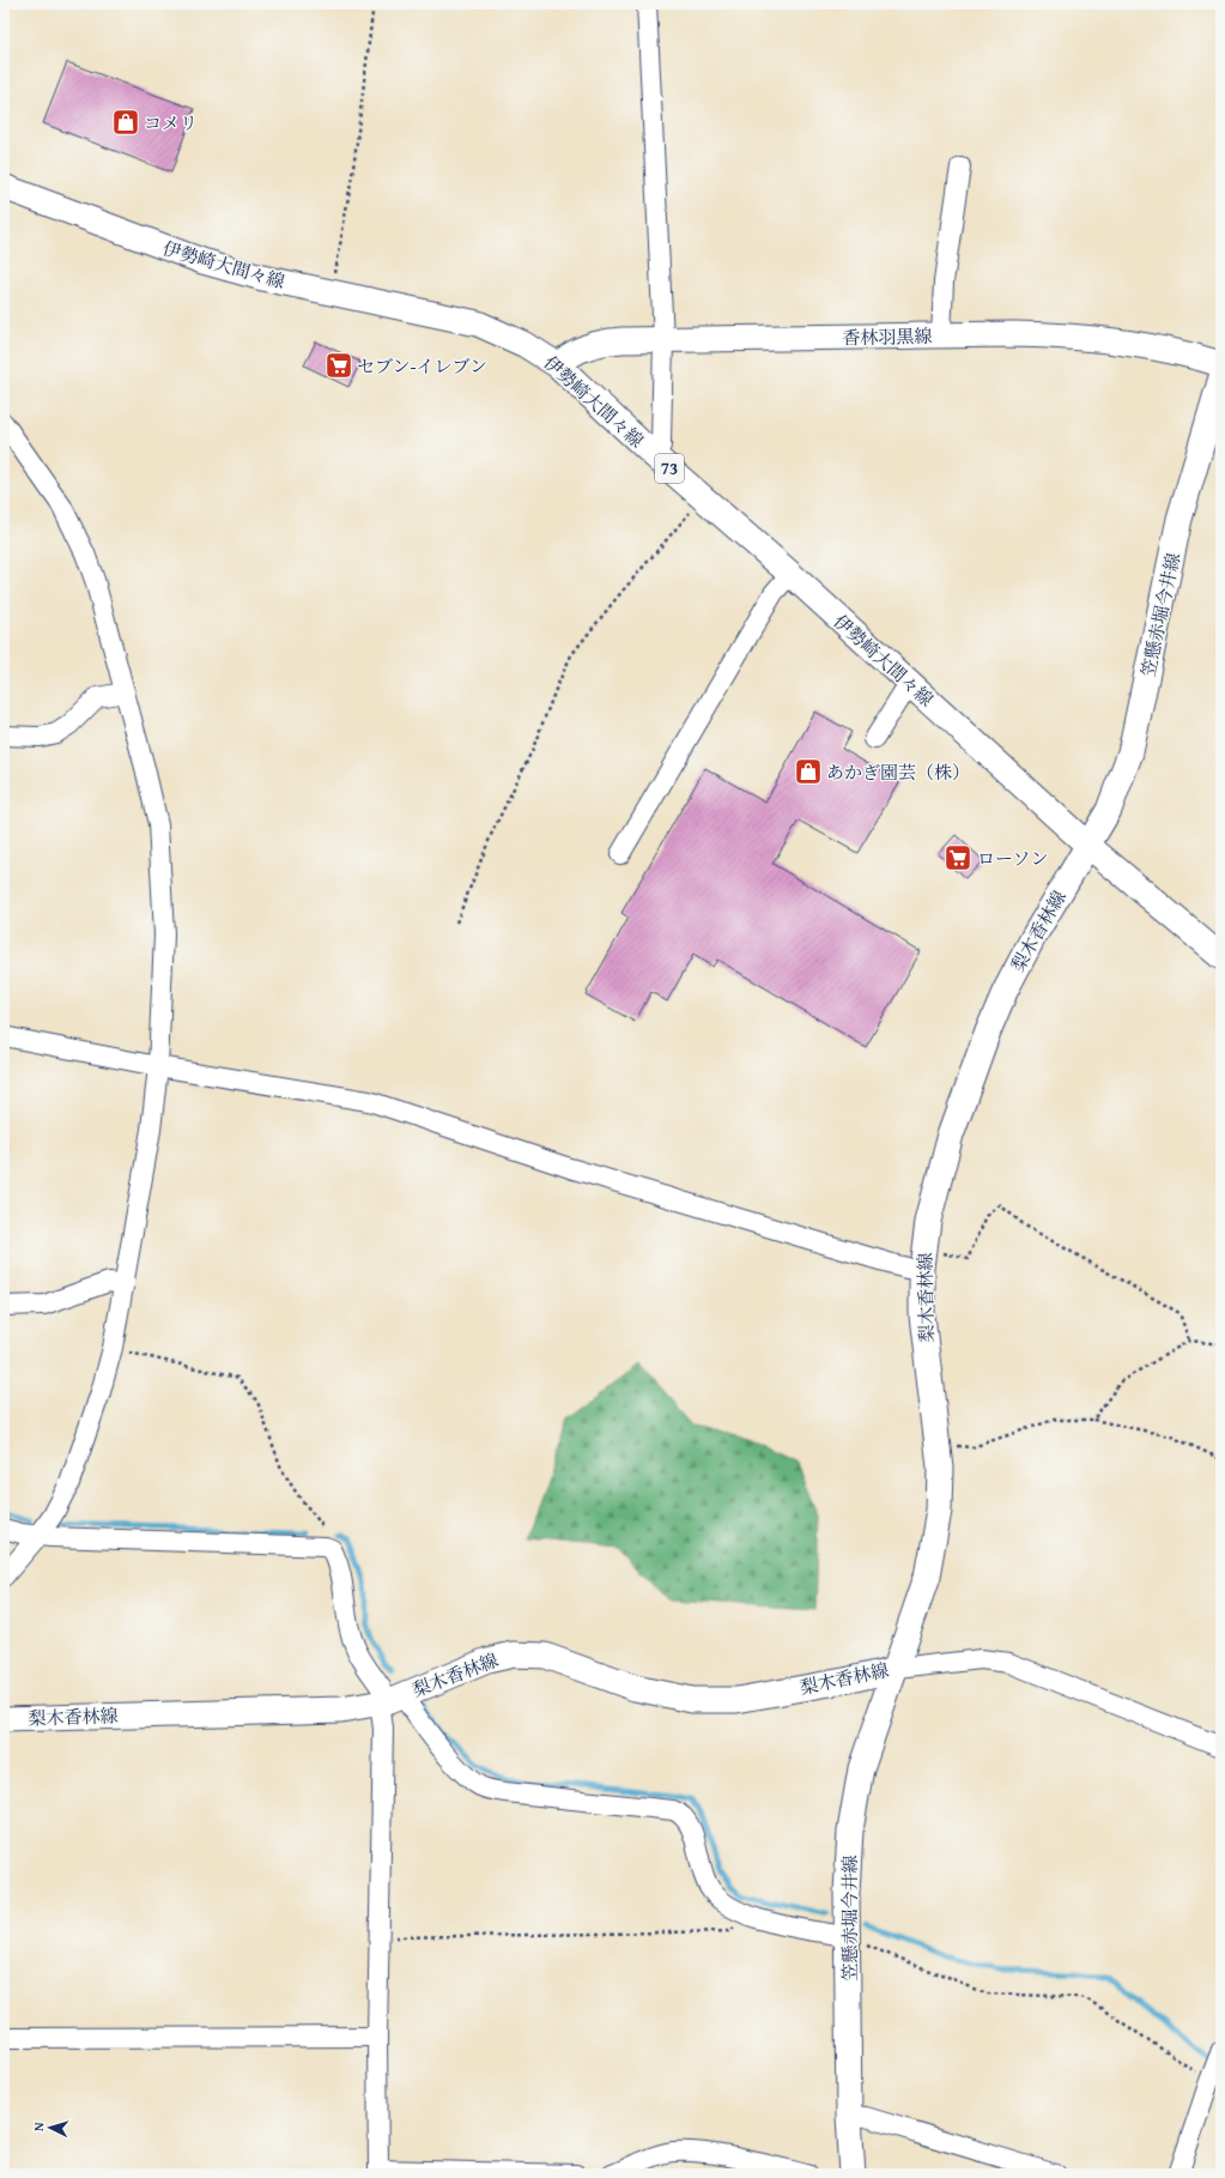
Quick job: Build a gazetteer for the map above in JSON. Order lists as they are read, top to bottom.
{
  "streets": {
    "main road": [
      "伊勢崎大間々線",
      "香林羽黒線",
      "73",
      "笠懸赤堀今井線",
      "梨木香林線"
    ]
  },
  "crossings": [
    ["伊勢崎大間々線", "香林羽黒線"],
    ["伊勢崎大間々線", "笠懸赤堀今井線"],
    ["伊勢崎大間々線", "梨木香林線"],
    ["笠懸赤堀今井線", "梨木香林線"]
  ],
  "places": {
    "shop": ["コメリ", "あかぎ園芸（株）"],
    "supermarket": ["セブン-イレブン", "ローソン"]
  },
  "north": "left"
}
